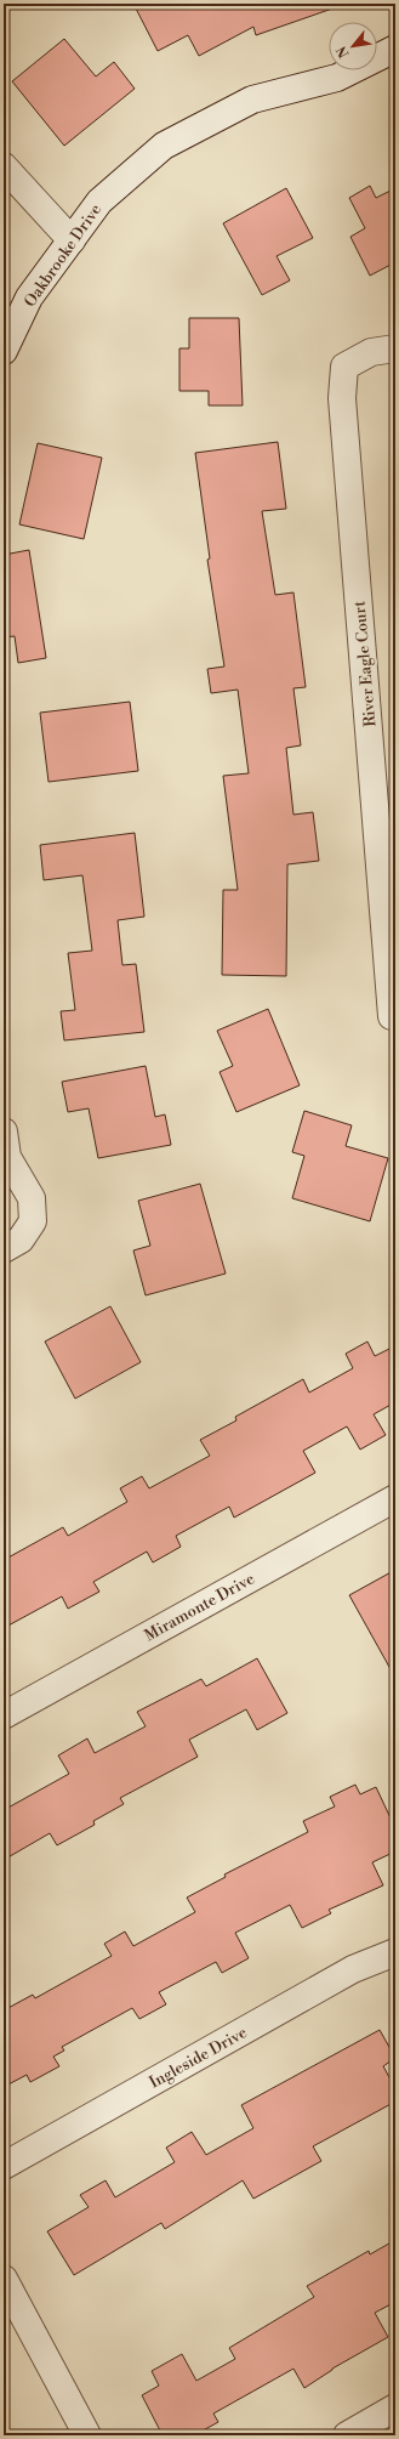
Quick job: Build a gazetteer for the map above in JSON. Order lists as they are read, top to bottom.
{
  "streets": {
    "street": [
      "Oakbrooke Drive",
      "River Eagle Court",
      "Miramonte Drive",
      "Ingleside Drive"
    ]
  },
  "north": "bottom left"
}
